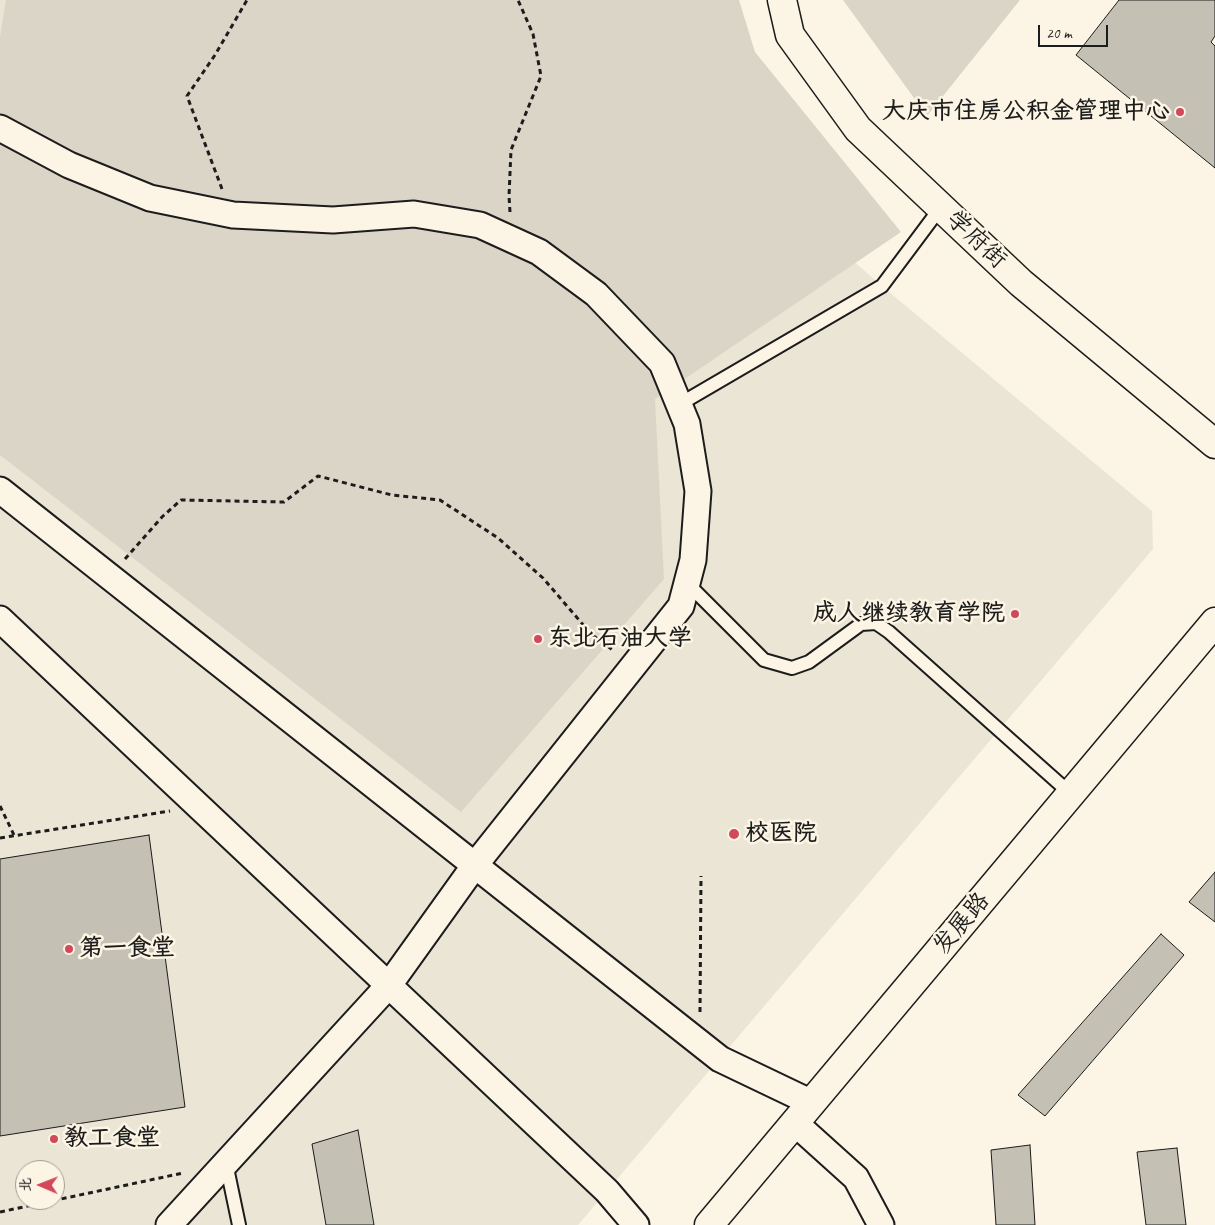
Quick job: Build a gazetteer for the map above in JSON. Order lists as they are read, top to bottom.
{
  "streets": {
    "main road": ["学府街", "发展路"]
  },
  "places": [
    "大庆市住房公积金管理中心",
    "成人继续教育学院",
    "东北石油大学",
    "校医院",
    "第一食堂",
    "教工食堂"
  ],
  "scale_bar": "20 m",
  "north": "left"
}
